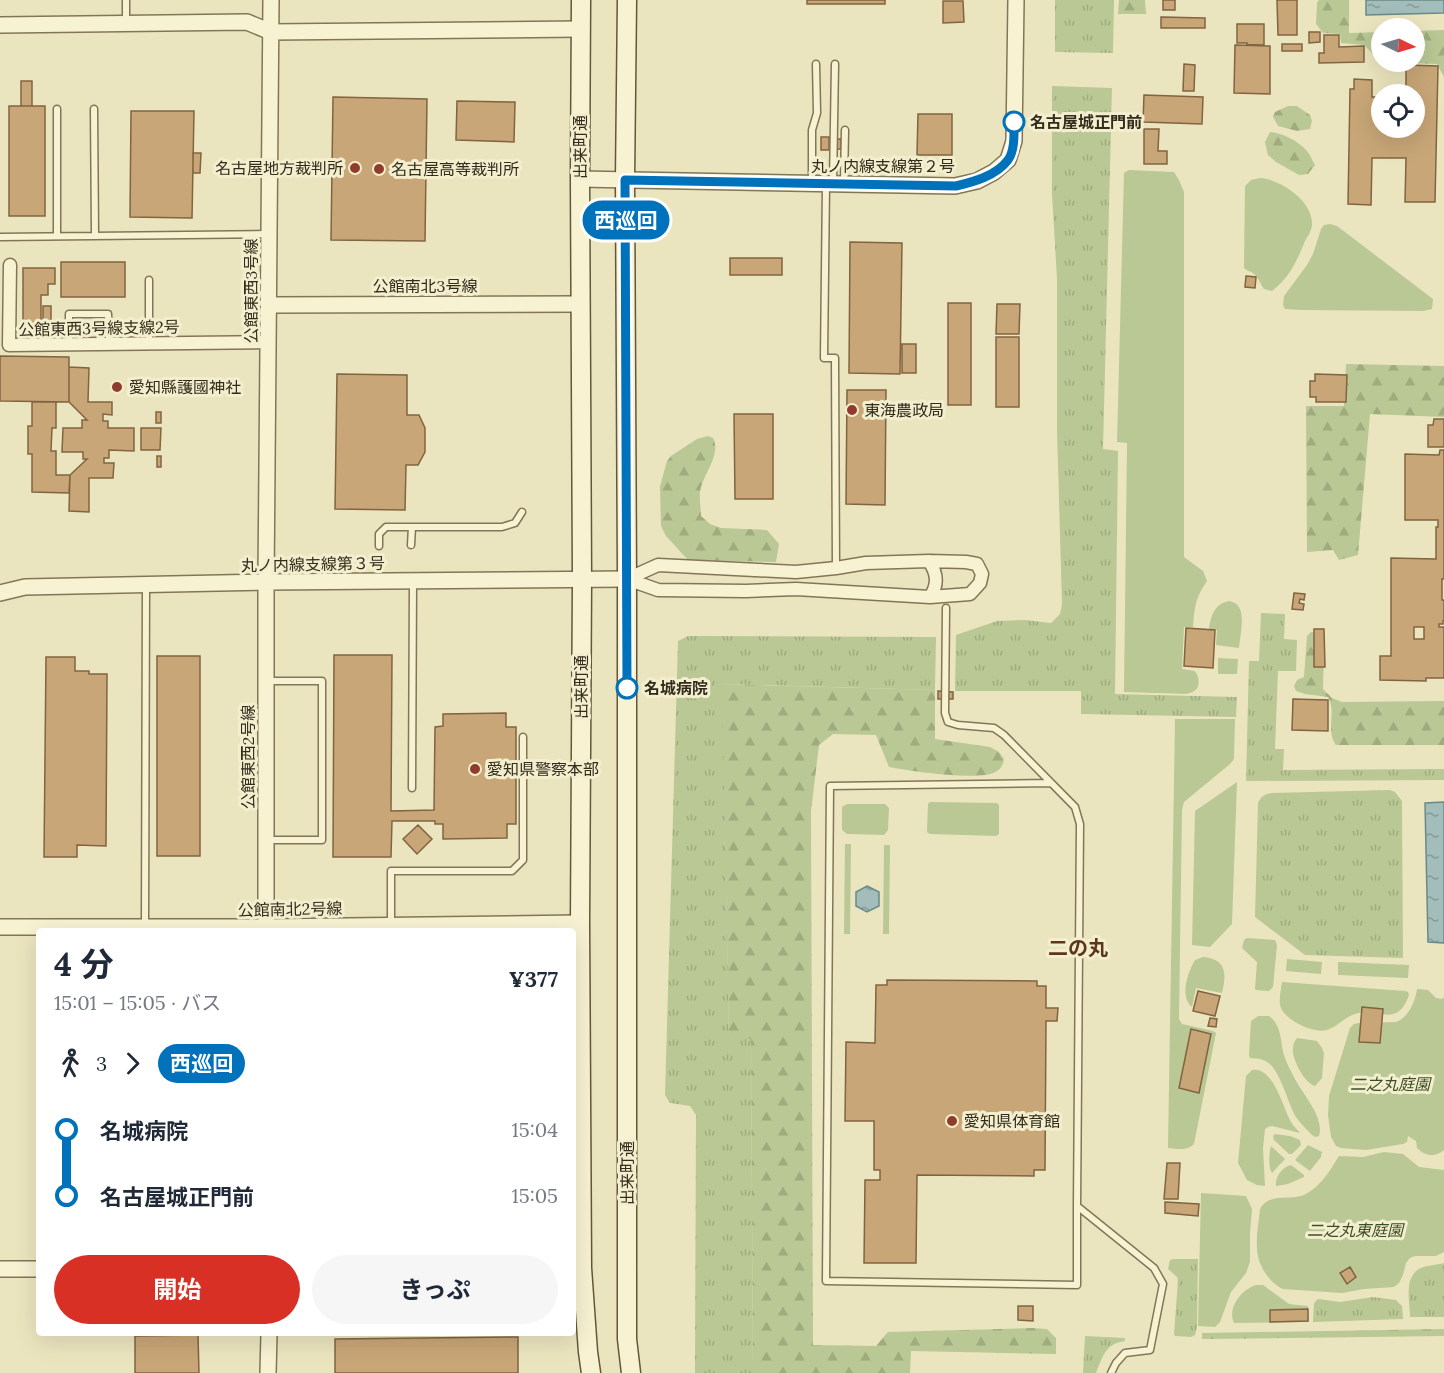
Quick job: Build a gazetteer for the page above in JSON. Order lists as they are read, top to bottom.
{
  "streets": {
    "main road": ["出来町通"],
    "street": [
      "丸ノ内線支線第２号",
      "公館南北3号線",
      "公館東西3号線",
      "公館東西3号線支線2号",
      "丸ノ内線支線第３号",
      "公館東西2号線",
      "公館南北2号線"
    ]
  },
  "crossings": [
    ["出来町通", "丸ノ内線支線第２号"],
    ["出来町通", "公館南北3号線"],
    ["出来町通", "丸ノ内線支線第３号"],
    ["出来町通", "公館南北2号線"],
    ["公館南北3号線", "公館東西3号線"],
    ["公館東西3号線", "公館東西3号線支線2号"],
    ["公館東西3号線", "丸ノ内線支線第３号"],
    ["公館東西3号線", "公館東西2号線"],
    ["丸ノ内線支線第３号", "公館東西2号線"]
  ],
  "districts": ["二の丸"],
  "parks": ["二之丸庭園", "二之丸東庭園"],
  "places": [
    "名古屋城正門前",
    "名古屋地方裁判所",
    "名古屋高等裁判所",
    "愛知縣護國神社",
    "東海農政局",
    "名城病院",
    "愛知県警察本部",
    "愛知県体育館"
  ],
  "lines": ["bus line 西巡回"],
  "north": "right",
  "page": {
    "on_map": "西巡回",
    "heading": ["4 分", "15:01 – 15:05 · バス", "¥377"],
    "legs": ["3", "西巡回"],
    "list": [
      {
        "name": "名城病院",
        "value": "15:04"
      },
      {
        "name": "名古屋城正門前",
        "value": "15:05"
      }
    ],
    "buttons": ["開始", "きっぷ"]
  }
}
